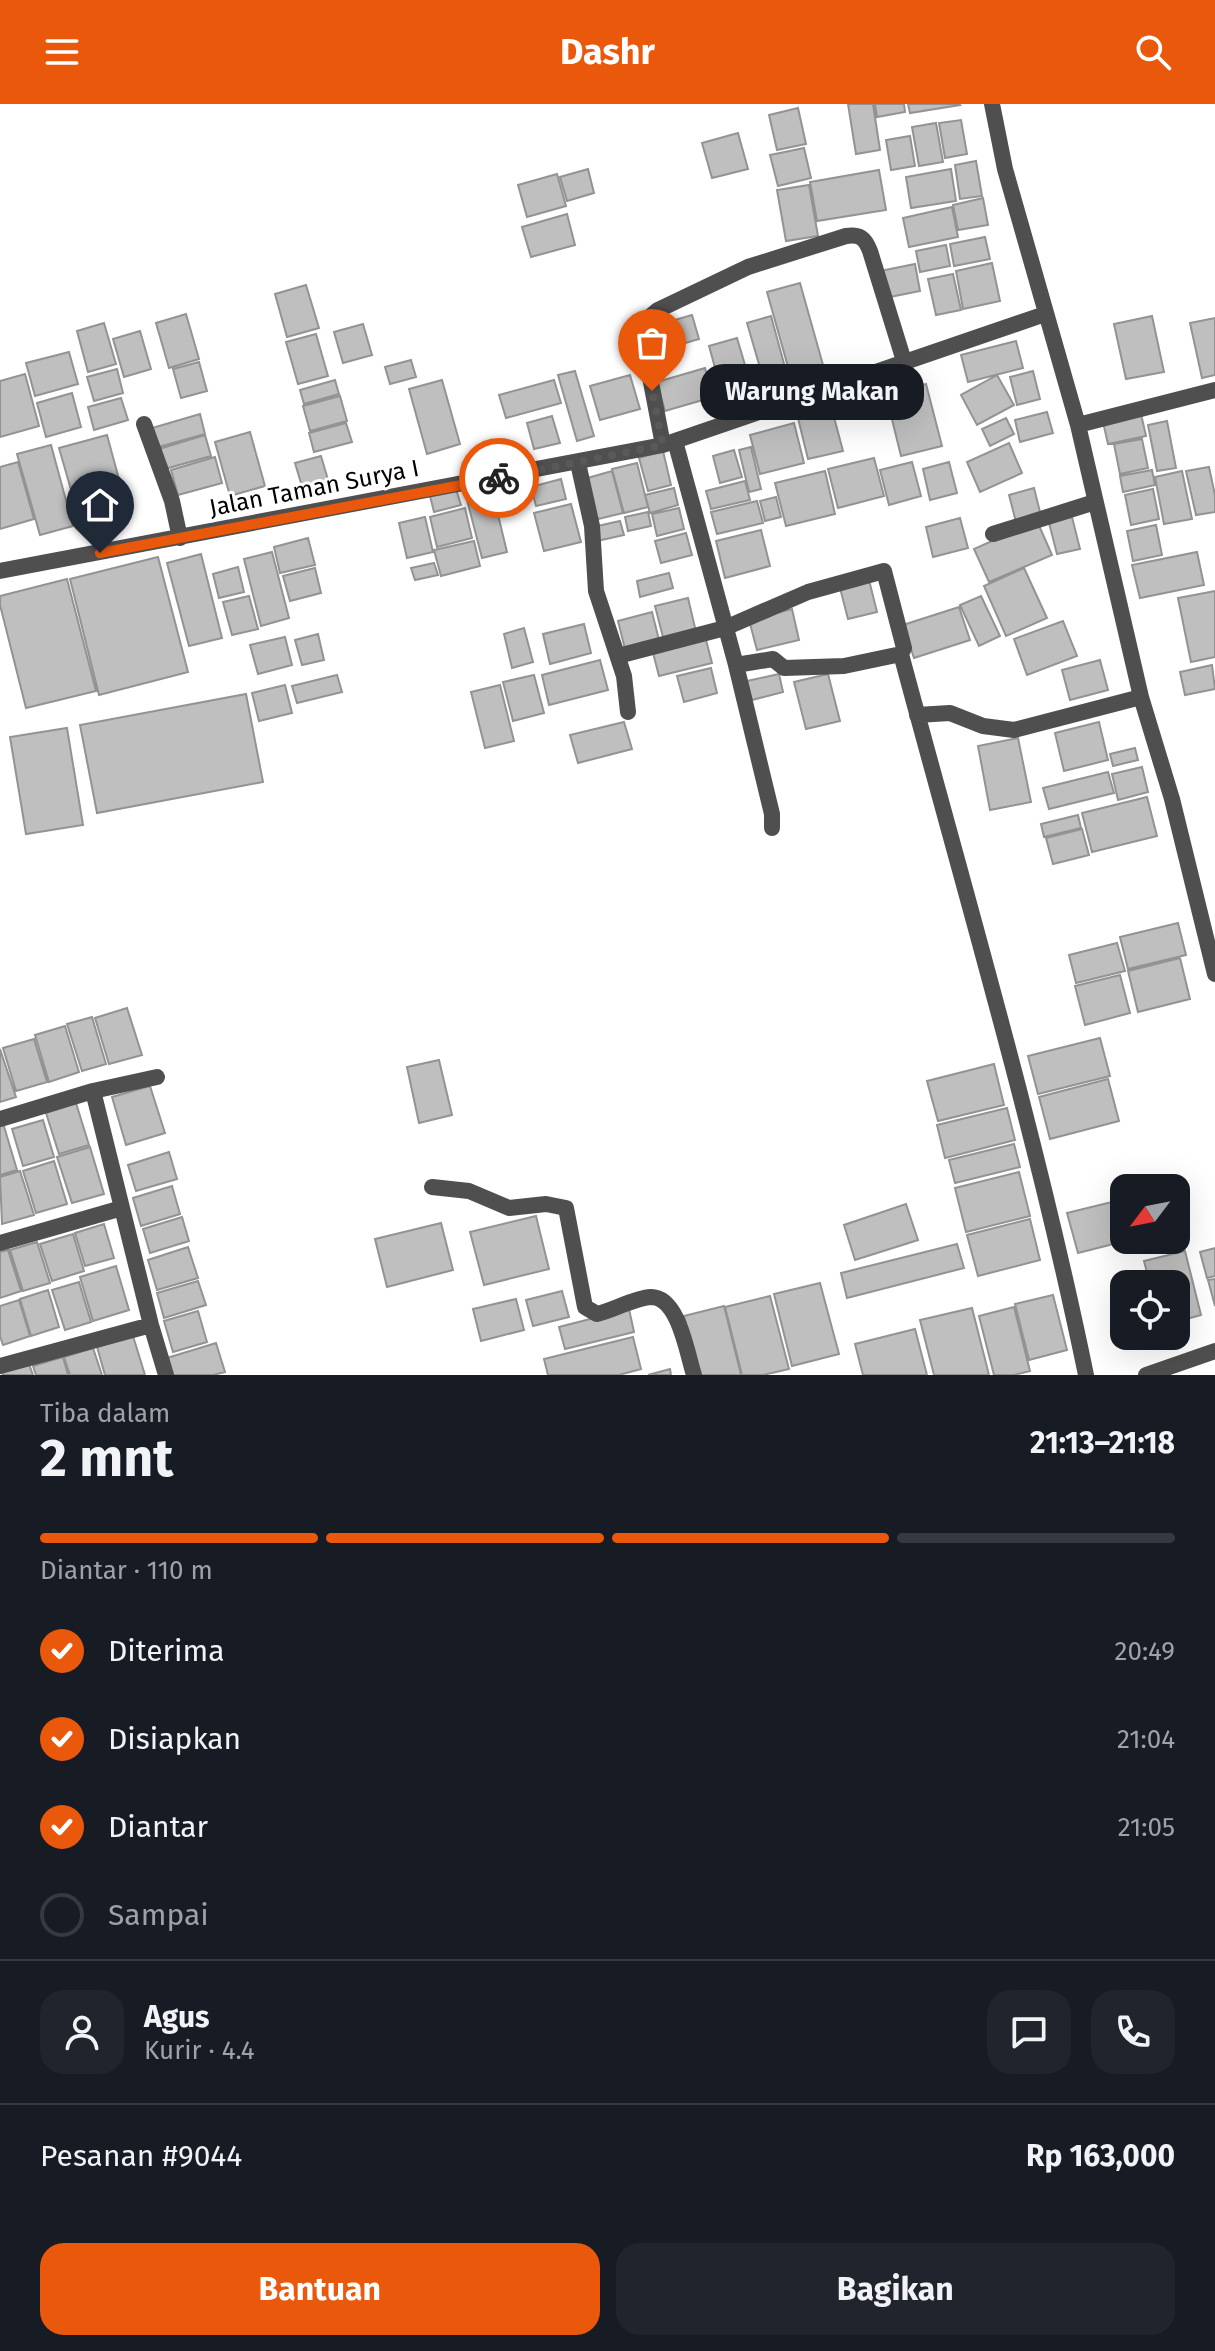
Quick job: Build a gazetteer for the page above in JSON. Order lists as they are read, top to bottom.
{
  "streets": {
    "street": ["Jalan Taman Surya I"]
  },
  "places": ["Warung Makan"],
  "north": "bottom left",
  "page": {
    "header": "Dashr",
    "bubble": "Warung Makan",
    "heading": ["2 mnt", "Tiba dalam", "21:13–21:18"],
    "panel": [
      "Agus",
      "Kurir · 4.4",
      "Pesanan #9044",
      "Rp 163,000"
    ],
    "bar": "Diantar · 110 m",
    "list": [
      ["Diterima", "20:49"],
      ["Disiapkan", "21:04"],
      ["Diantar", "21:05"],
      "Sampai"
    ],
    "buttons": ["Bantuan", "Bagikan"]
  }
}
